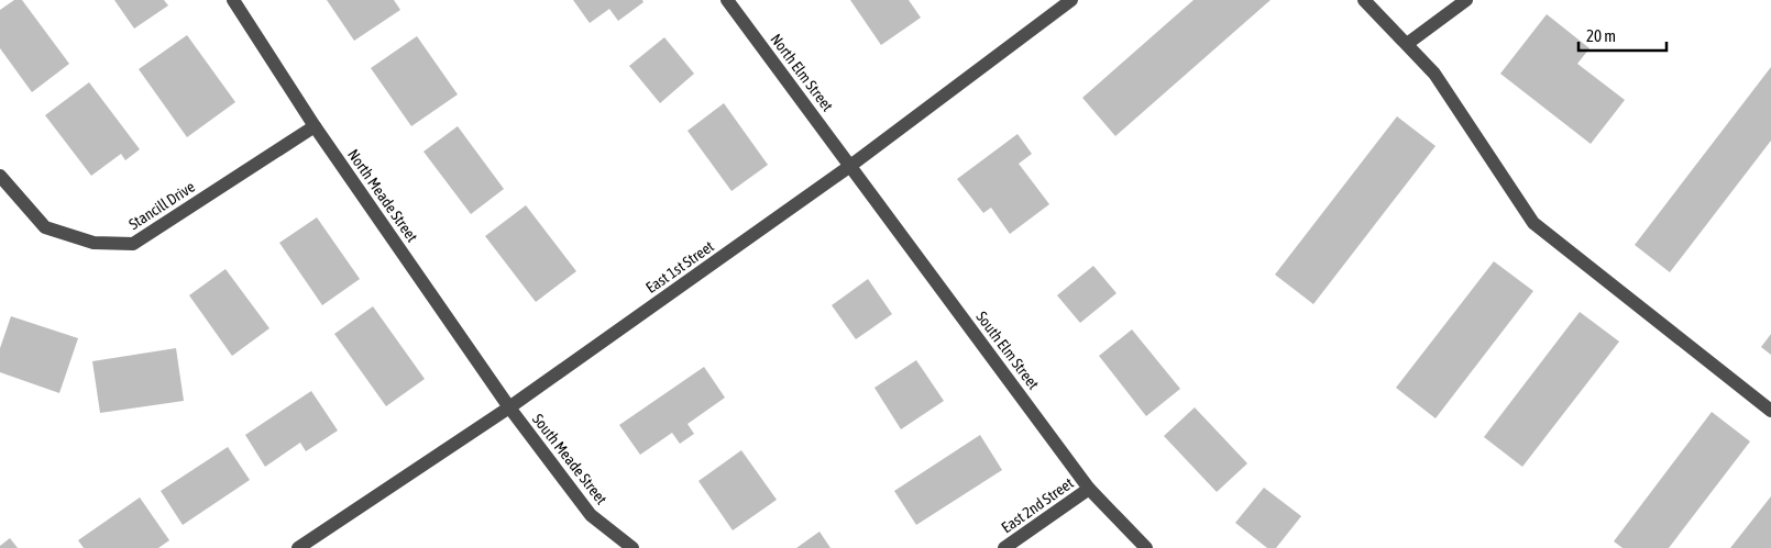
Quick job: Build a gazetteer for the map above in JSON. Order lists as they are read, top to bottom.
{
  "streets": {
    "street": [
      "North Elm Street",
      "North Meade Street",
      "Stancill Drive",
      "East 1st Street",
      "South Elm Street",
      "South Meade Street",
      "East 2nd Street"
    ]
  },
  "crossings": [
    ["North Elm Street", "East 1st Street"],
    ["North Elm Street", "South Elm Street"],
    ["North Meade Street", "Stancill Drive"],
    ["North Meade Street", "East 1st Street"],
    ["North Meade Street", "South Meade Street"],
    ["East 1st Street", "South Elm Street"],
    ["East 1st Street", "South Meade Street"],
    ["South Elm Street", "East 2nd Street"]
  ],
  "scale_bar": "20 m"
}
